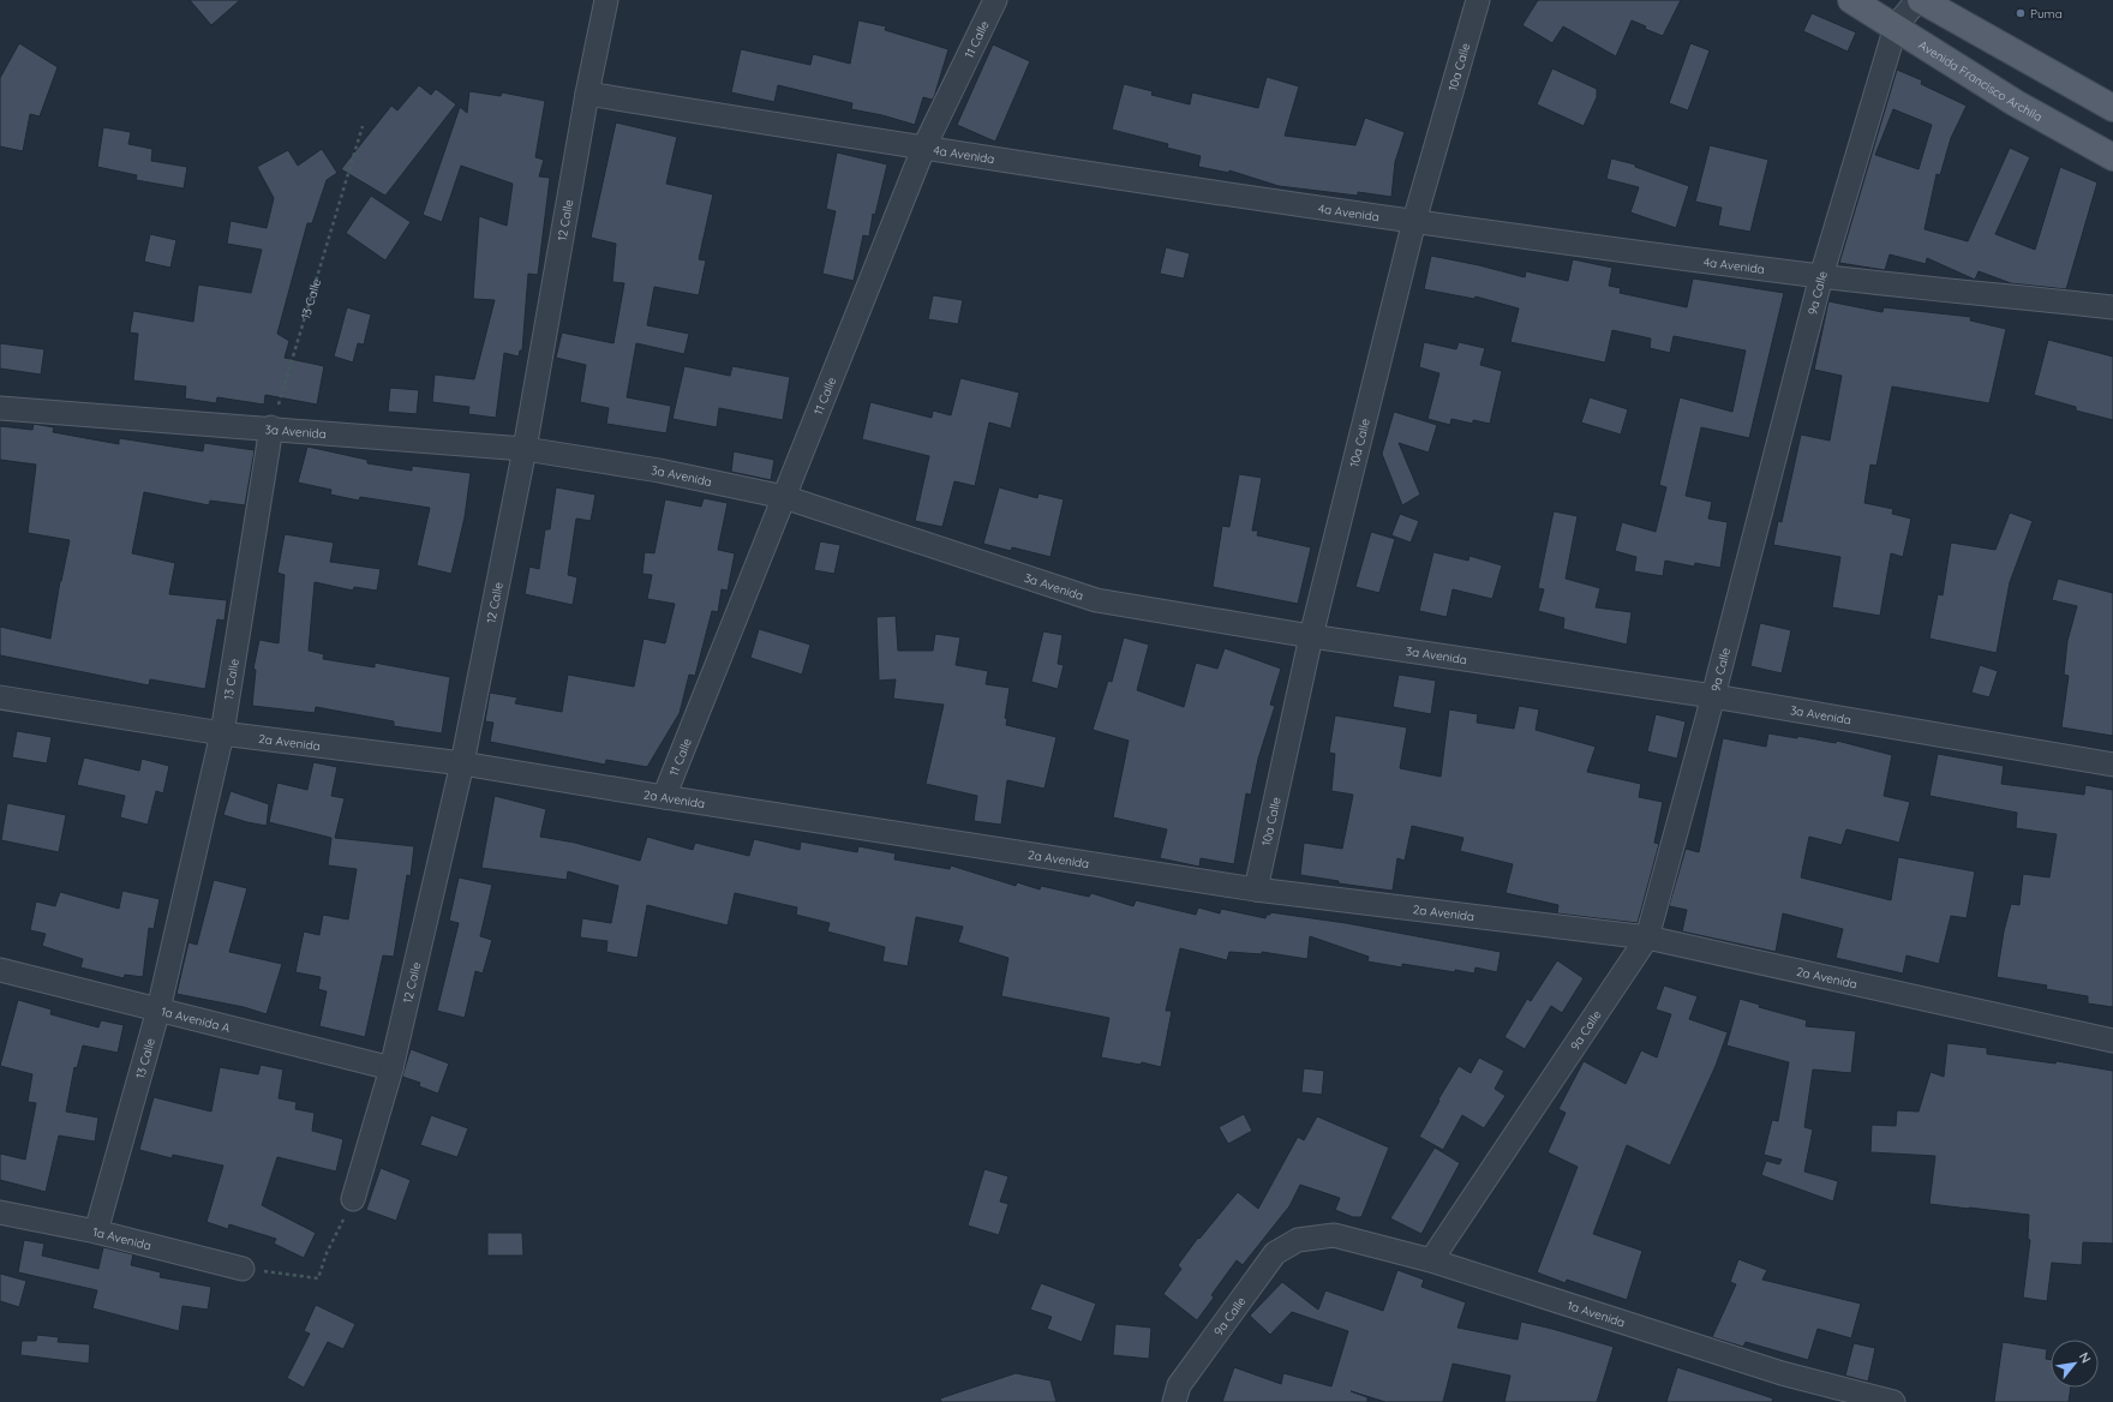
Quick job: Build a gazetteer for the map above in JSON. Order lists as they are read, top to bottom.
{
  "streets": {
    "main road": ["Avenida Francisco Archila"],
    "street": [
      "11 Calle",
      "10a Calle",
      "4a Avenida",
      "12 Calle",
      "9a Calle",
      "13 Calle",
      "3a Avenida",
      "2a Avenida",
      "1a Avenida A",
      "1a Avenida"
    ]
  },
  "crossings": [
    ["11 Calle", "4a Avenida"],
    ["11 Calle", "3a Avenida"],
    ["11 Calle", "2a Avenida"],
    ["10a Calle", "4a Avenida"],
    ["10a Calle", "3a Avenida"],
    ["10a Calle", "2a Avenida"],
    ["Avenida Francisco Archila", "9a Calle"],
    ["4a Avenida", "12 Calle"],
    ["4a Avenida", "9a Calle"],
    ["12 Calle", "3a Avenida"],
    ["12 Calle", "2a Avenida"],
    ["12 Calle", "1a Avenida A"],
    ["9a Calle", "3a Avenida"],
    ["9a Calle", "2a Avenida"],
    ["9a Calle", "1a Avenida"],
    ["13 Calle", "3a Avenida"],
    ["13 Calle", "2a Avenida"],
    ["13 Calle", "1a Avenida A"],
    ["13 Calle", "1a Avenida"]
  ],
  "places": ["Puma"],
  "north": "top right"
}
